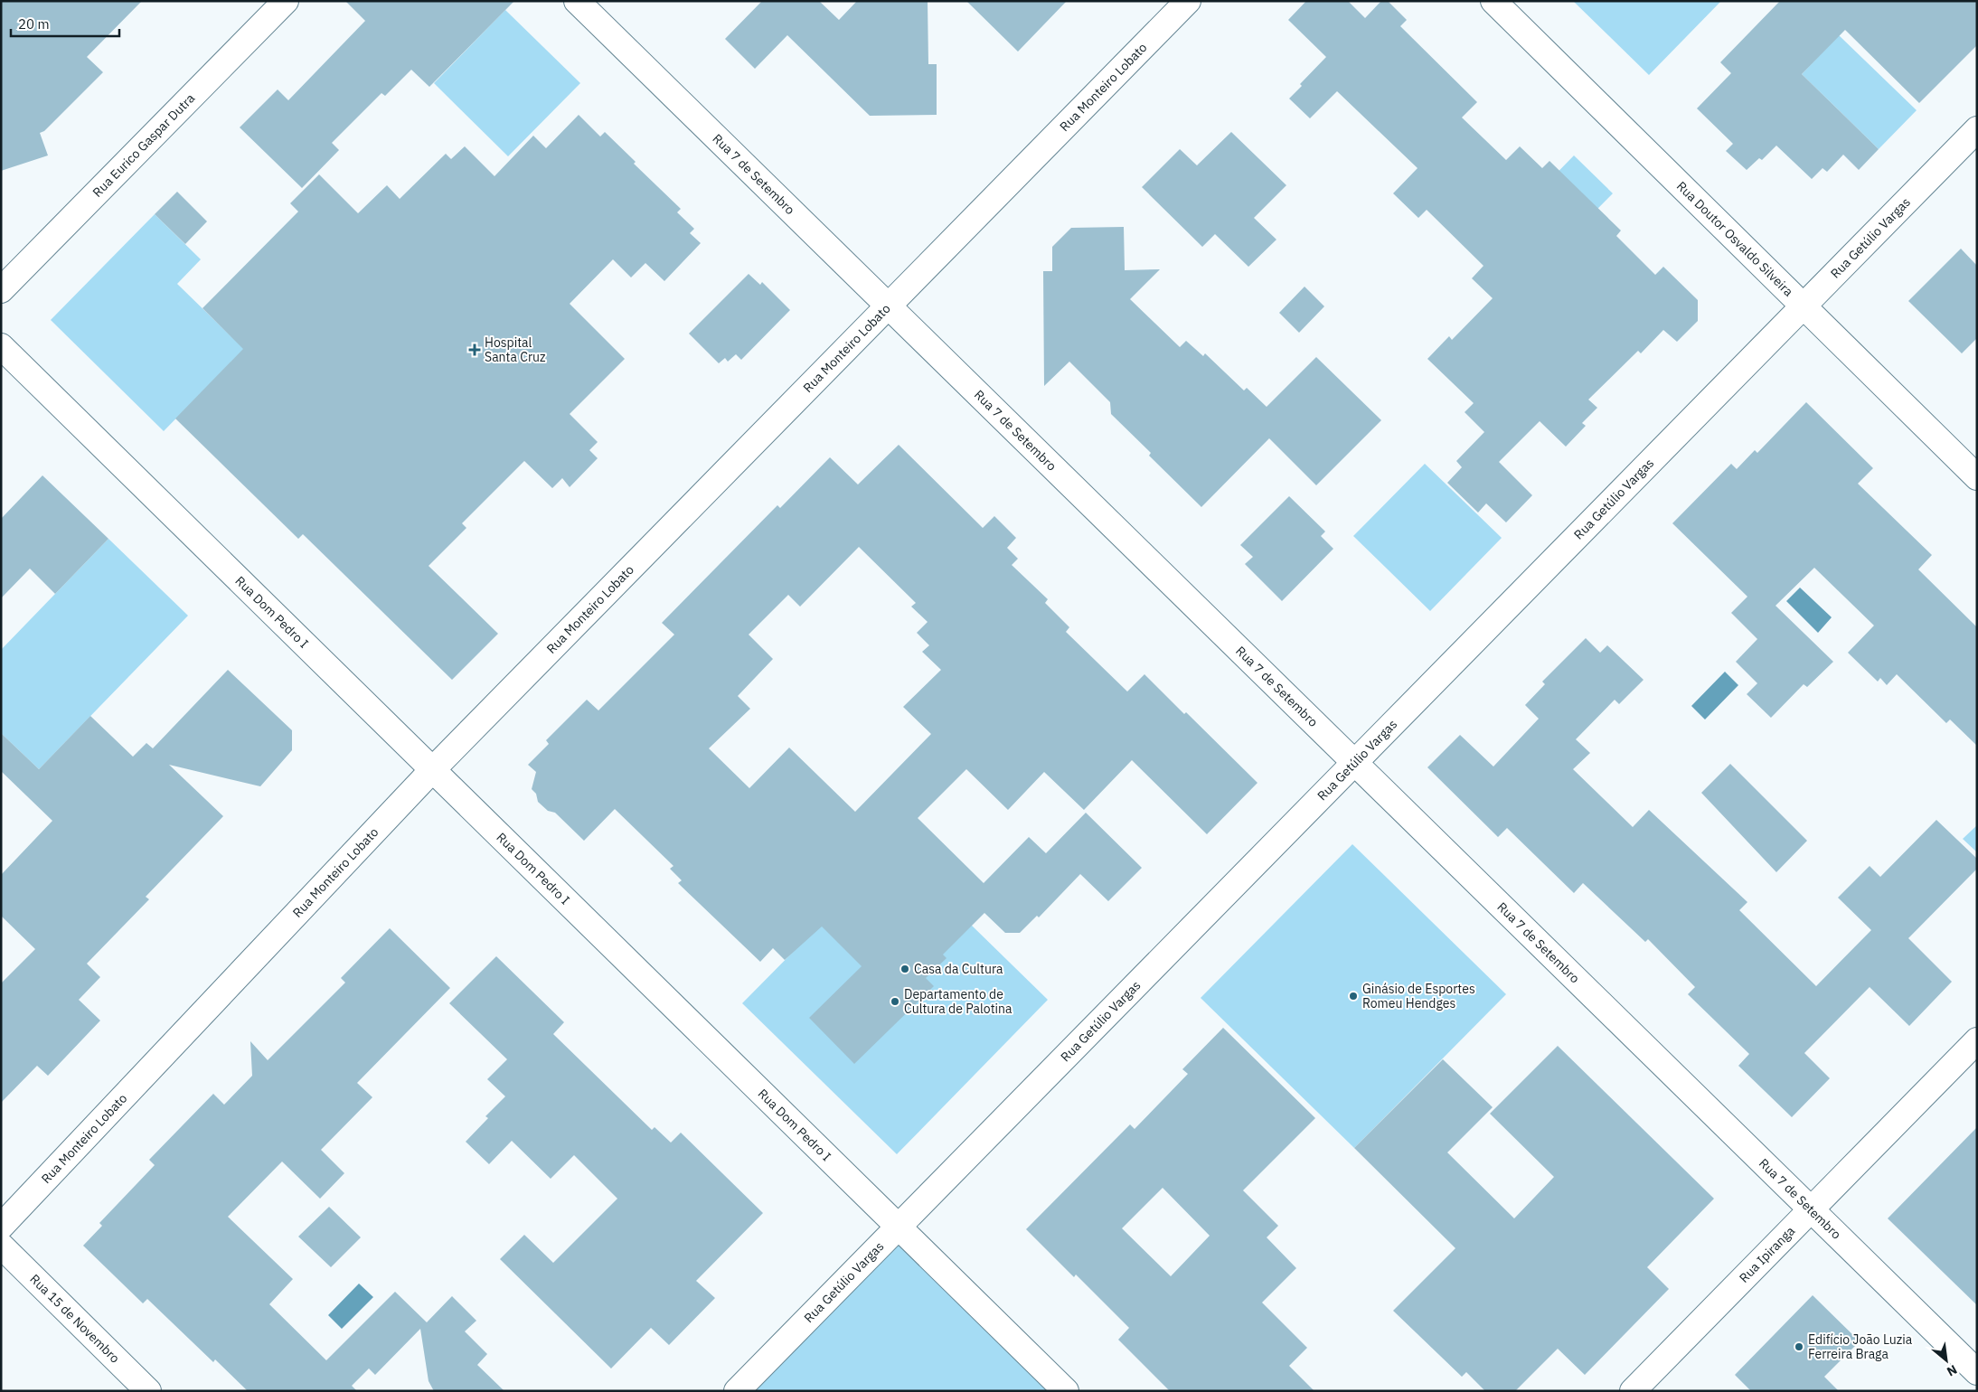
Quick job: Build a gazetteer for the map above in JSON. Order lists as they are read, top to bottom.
{
  "streets": {
    "street": [
      "Rua Monteiro Lobato",
      "Rua Eurico Gaspar Dutra",
      "Rua 7 de Setembro",
      "Rua Doutor Osvaldo Silveira",
      "Rua Getúlio Vargas",
      "Rua Dom Pedro I",
      "Rua Ipiranga",
      "Rua 15 de Novembro"
    ]
  },
  "crossings": [
    ["Rua Monteiro Lobato", "Rua 7 de Setembro"],
    ["Rua Monteiro Lobato", "Rua Dom Pedro I"],
    ["Rua 7 de Setembro", "Rua Getúlio Vargas"],
    ["Rua 7 de Setembro", "Rua Ipiranga"],
    ["Rua Doutor Osvaldo Silveira", "Rua Getúlio Vargas"],
    ["Rua Getúlio Vargas", "Rua Dom Pedro I"]
  ],
  "places": {
    "health": ["Hospital Santa Cruz"],
    "other": [
      "Casa da Cultura",
      "Ginásio de Esportes Romeu Hendges",
      "Departamento de Cultura de Palotina",
      "Edifício João Luzia Ferreira Braga"
    ]
  },
  "scale_bar": "20 m",
  "north": "bottom right"
}
